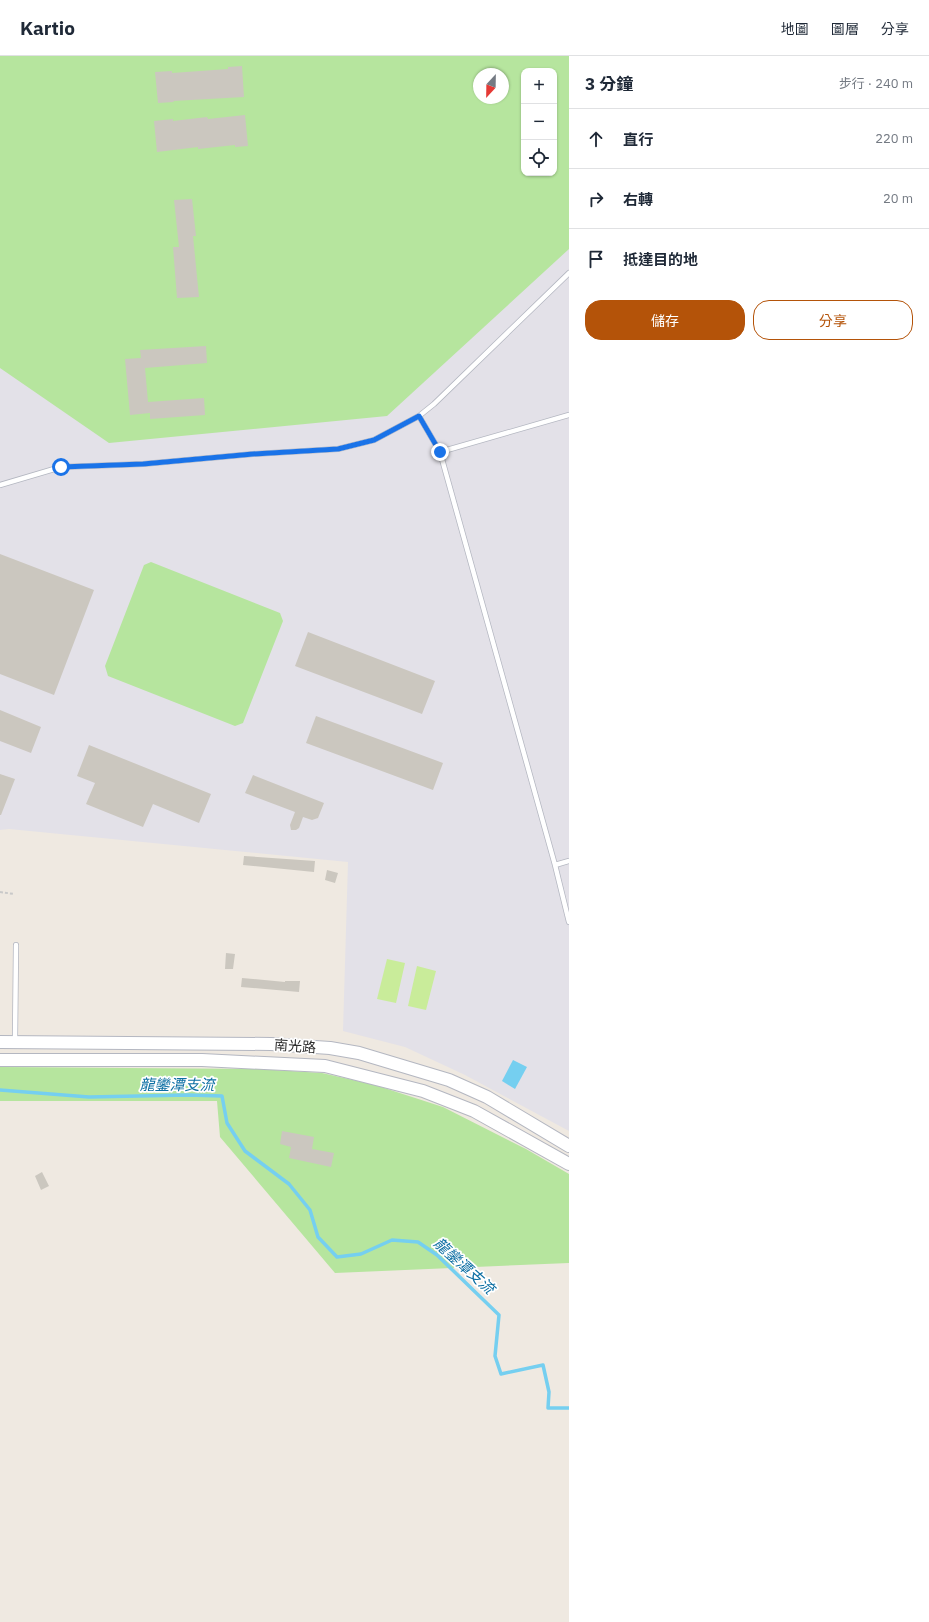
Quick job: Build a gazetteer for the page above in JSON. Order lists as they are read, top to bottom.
{
  "streets": {
    "street": ["南光路"]
  },
  "water": ["龍鑾潭支流"],
  "north": "bottom",
  "page": {
    "header": "Kartio",
    "nav": ["地圖", "圖層", "分享"],
    "heading": ["3 分鐘", "步行 · 240 m"],
    "map_buttons": ["+", "−"],
    "list": [
      ["直行", "220 m"],
      ["右轉", "20 m"],
      "抵達目的地"
    ],
    "buttons": ["儲存", "分享"]
  }
}
